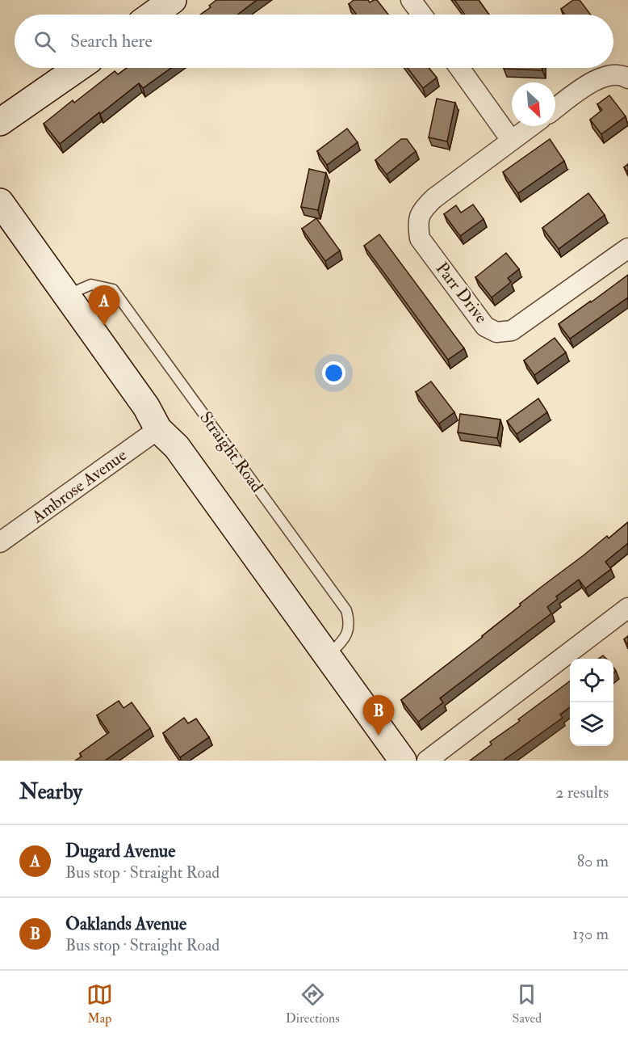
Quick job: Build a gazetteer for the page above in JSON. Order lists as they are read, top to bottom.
{
  "streets": {
    "street": ["Parr Drive", "Ambrose Avenue"],
    "lane": ["Straight Road"]
  },
  "north": "bottom right",
  "page": {
    "search": "Search here",
    "pins": ["A", "B"],
    "heading": ["Nearby", "2 results"],
    "list": [
      {
        "mark": "A",
        "name": "Dugard Avenue",
        "note": "Bus stop · Straight Road",
        "value": "80 m"
      },
      {
        "mark": "B",
        "name": "Oaklands Avenue",
        "note": "Bus stop · Straight Road",
        "value": "130 m"
      }
    ],
    "nav": ["Map", "Directions", "Saved"]
  }
}
